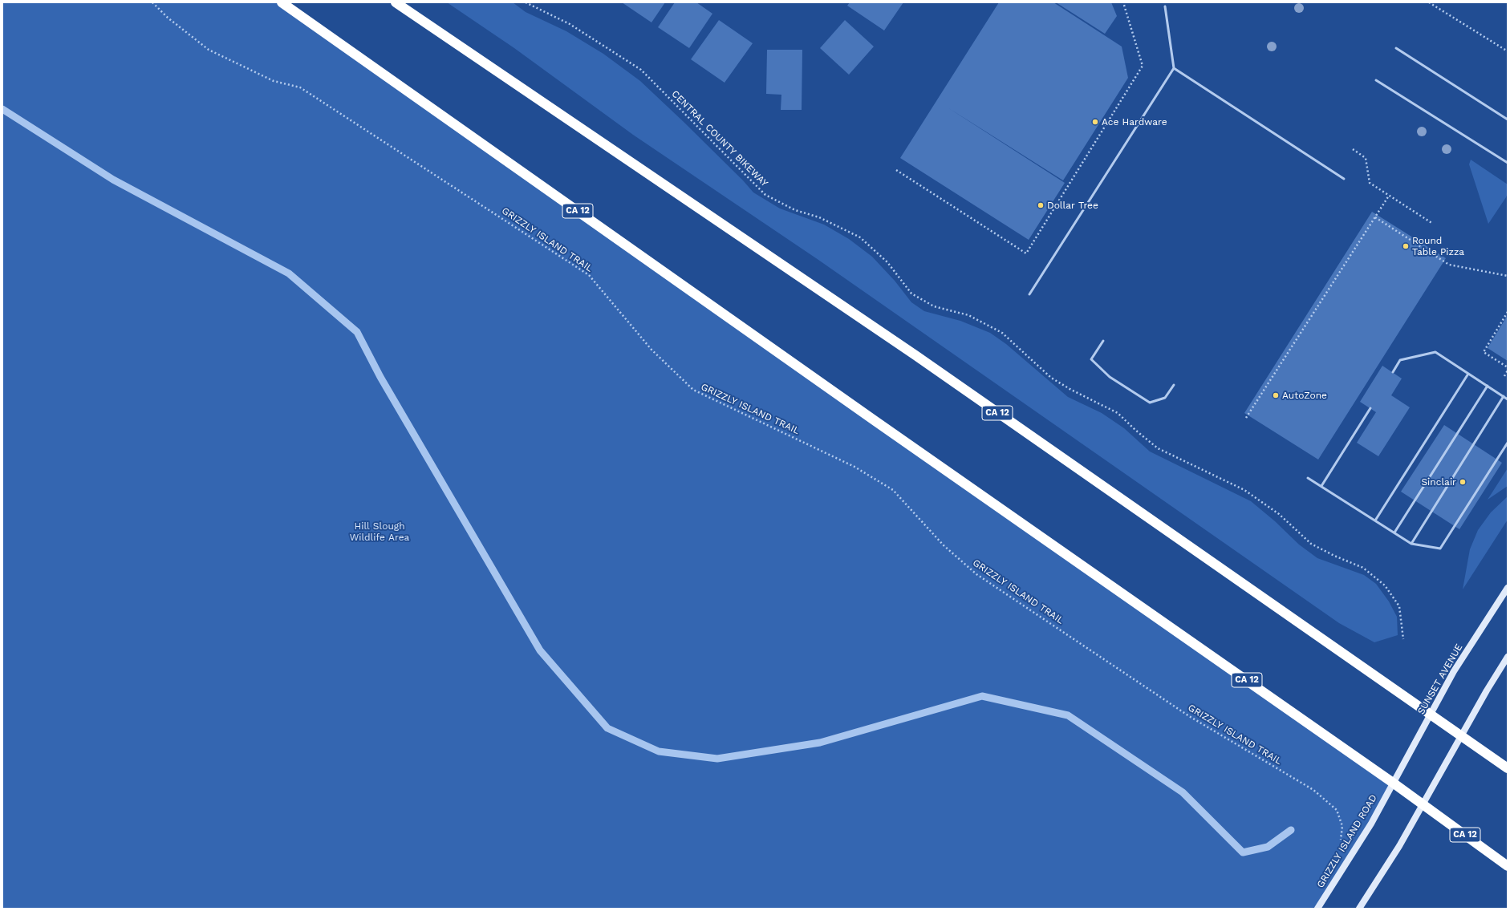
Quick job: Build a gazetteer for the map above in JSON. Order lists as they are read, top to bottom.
{
  "streets": {
    "highway": ["CA 12"],
    "main road": ["SUNSET AVENUE", "GRIZZLY ISLAND ROAD"],
    "path": ["CENTRAL COUNTY BIKEWAY", "GRIZZLY ISLAND TRAIL"]
  },
  "crossings": [
    ["CA 12", "SUNSET AVENUE"],
    ["CA 12", "GRIZZLY ISLAND ROAD"],
    ["SUNSET AVENUE", "GRIZZLY ISLAND ROAD"]
  ],
  "parks": ["Hill Slough Wildlife Area"],
  "places": [
    "Ace Hardware",
    "Dollar Tree",
    "Round Table Pizza",
    "AutoZone",
    "Sinclair"
  ]
}
